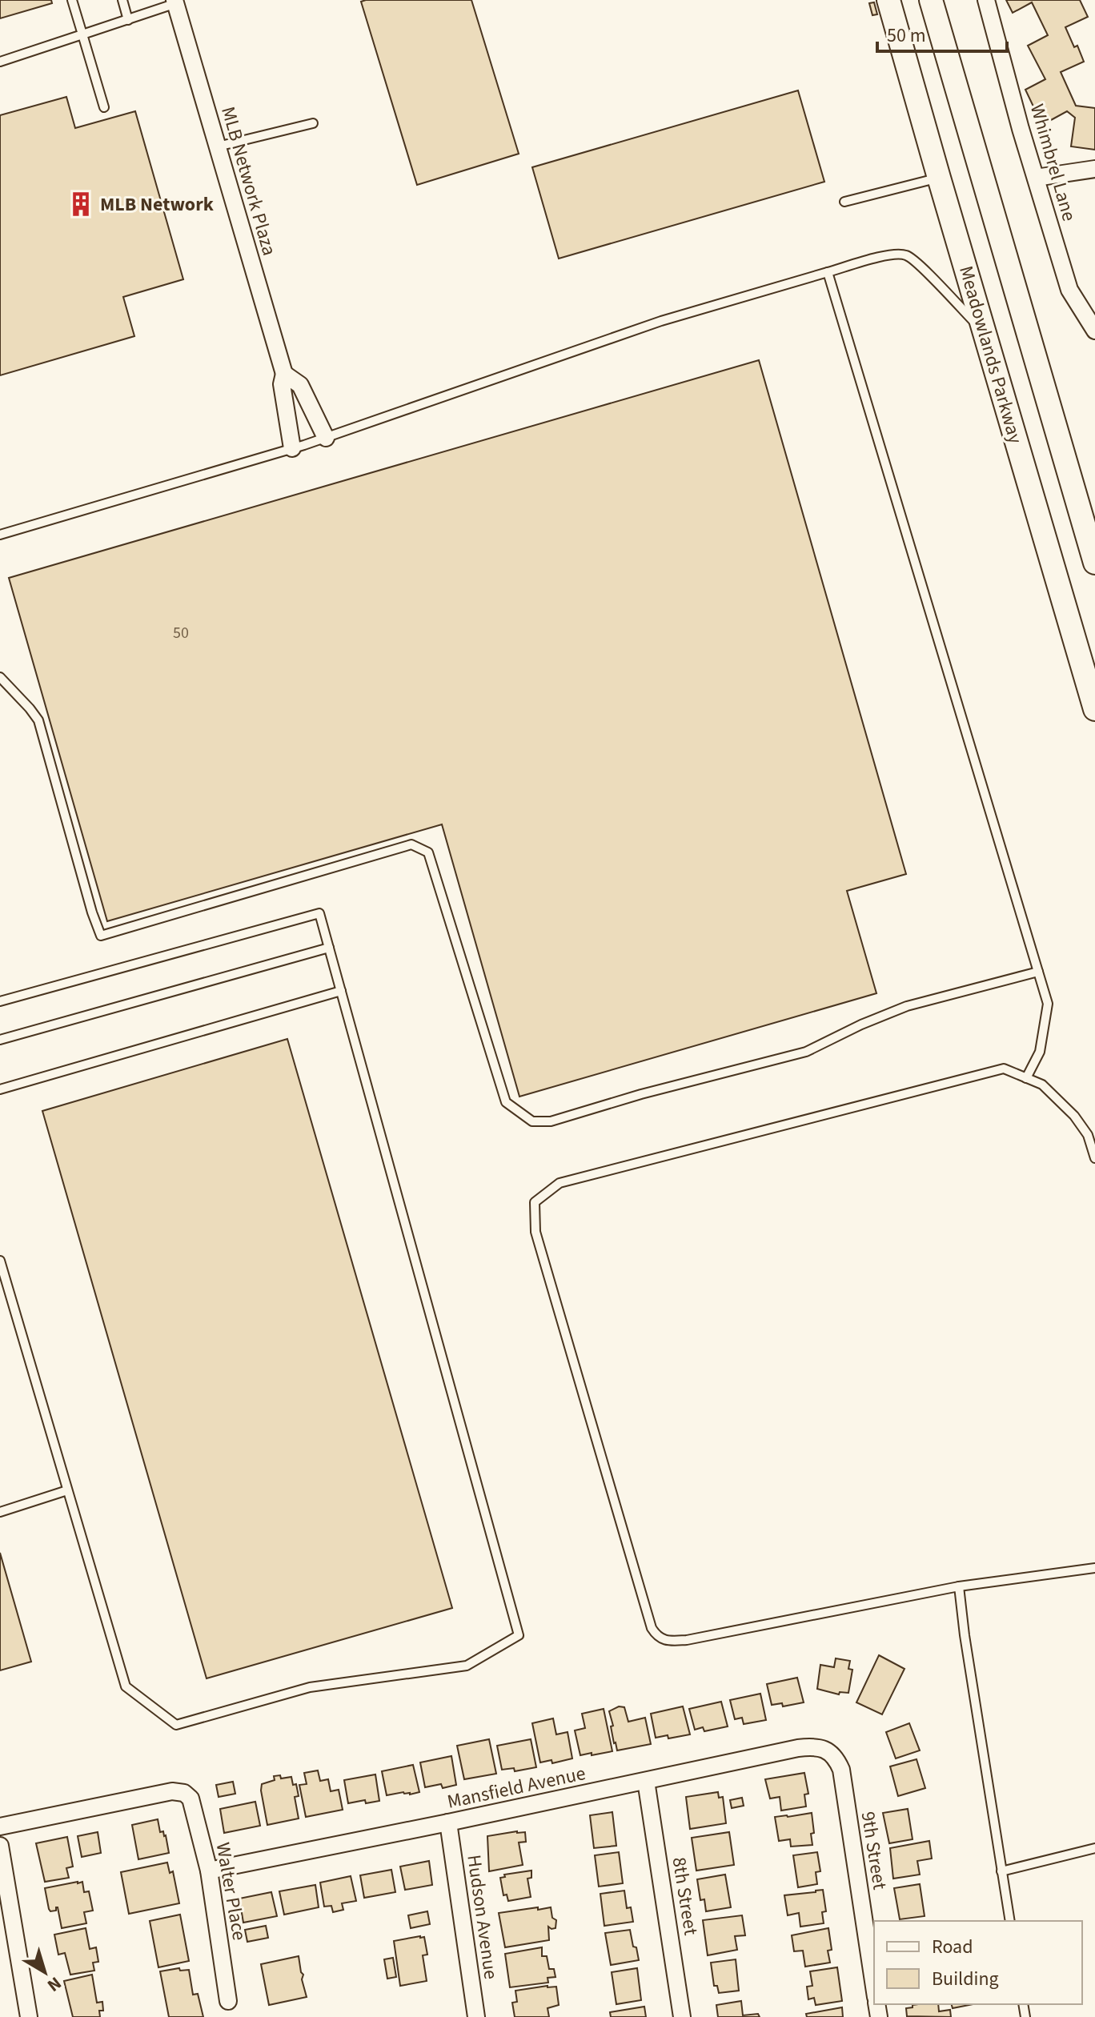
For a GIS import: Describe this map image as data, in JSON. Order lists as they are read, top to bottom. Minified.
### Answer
{"streets":{"main road":["Meadowlands Parkway"],"street":["Whimbrel Lane","MLB Network Plaza","Mansfield Avenue","9th Street","Walter Place","8th Street","Hudson Avenue"]},"crossings":[["Mansfield Avenue","9th Street"],["Mansfield Avenue","Walter Place"],["Mansfield Avenue","8th Street"],["Mansfield Avenue","Hudson Avenue"]],"places":{"building":["MLB Network"]},"house_numbers":["50"],"legend":["Road","Building"],"scale_bar":"50 m","north":"bottom right"}
